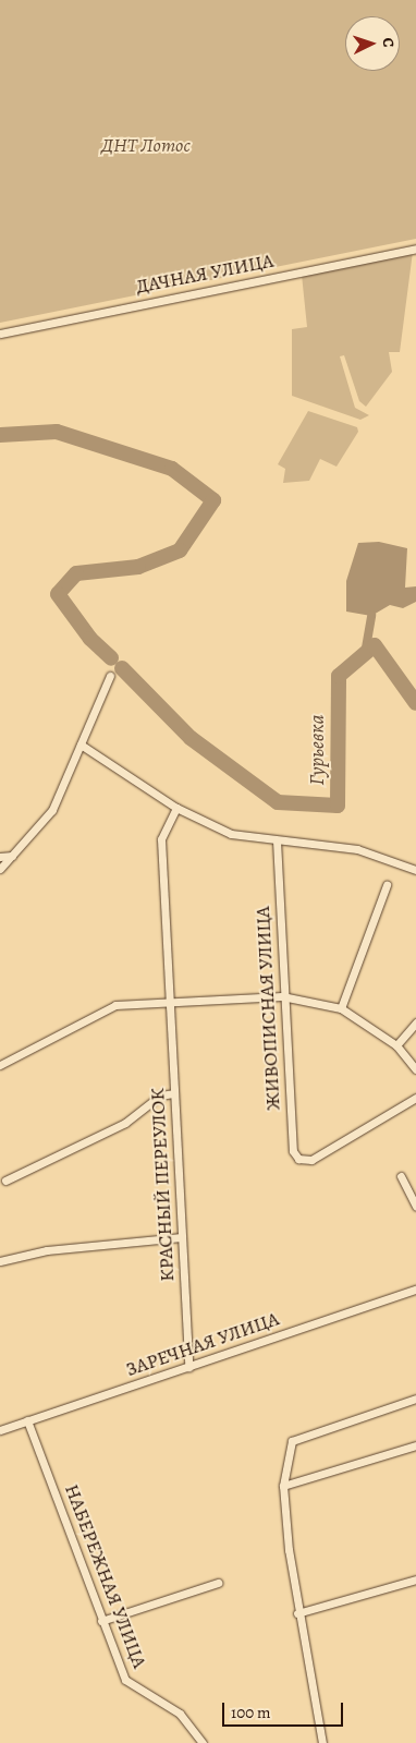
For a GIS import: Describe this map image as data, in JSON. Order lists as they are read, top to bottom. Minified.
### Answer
{"streets":{"street":["ДАЧНАЯ УЛИЦА","ЖИВОПИСНАЯ УЛИЦА","КРАСНЫЙ ПЕРЕУЛОК","ЗАРЕЧНАЯ УЛИЦА","НАБЕРЕЖНАЯ УЛИЦА"]},"crossings":[["КРАСНЫЙ ПЕРЕУЛОК","ЗАРЕЧНАЯ УЛИЦА"],["ЗАРЕЧНАЯ УЛИЦА","НАБЕРЕЖНАЯ УЛИЦА"]],"water":["Гурьевка"],"parks":["ДНТ Лотос"],"scale_bar":"100 m","north":"right"}
